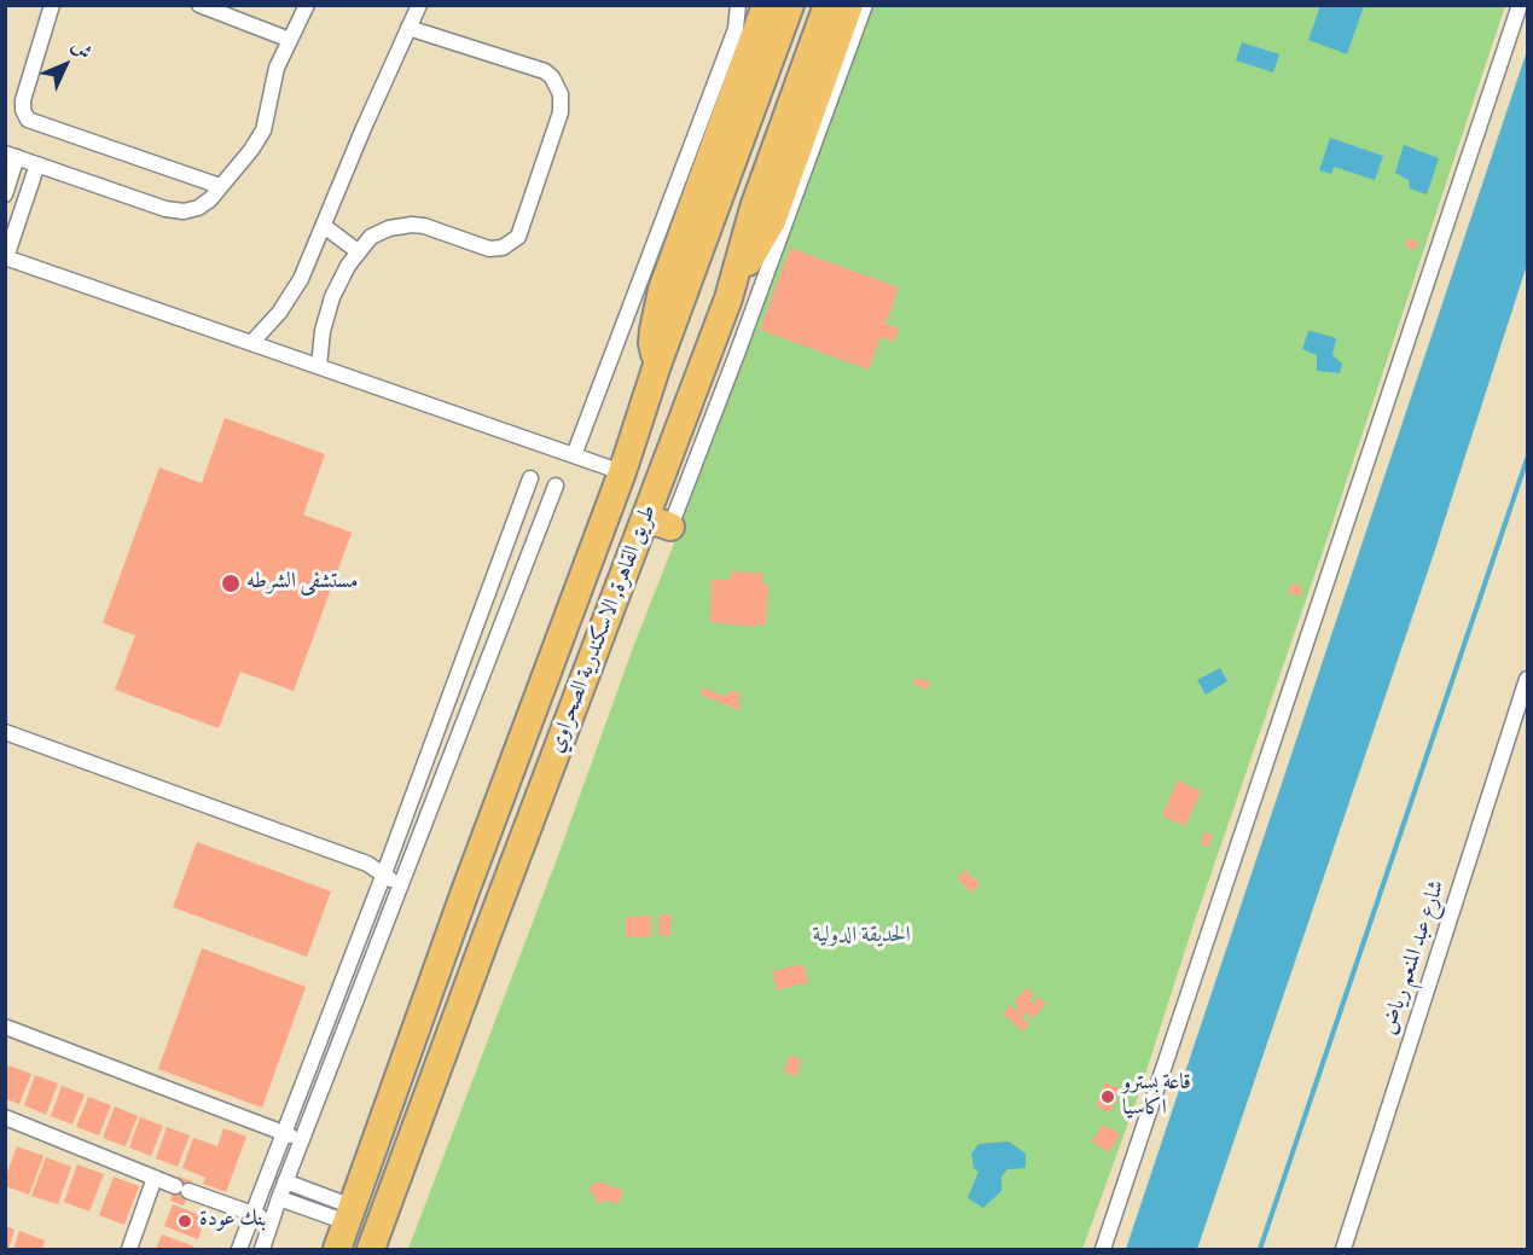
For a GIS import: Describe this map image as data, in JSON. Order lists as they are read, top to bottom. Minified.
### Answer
{"streets":{"highway":["طريق القاهرة, الاسكندرية الصحراوي"],"street":["شارع عبد المنعم رياض"]},"parks":["الحديقة الدولية"],"places":["مستشفى الشرطه","قاعة بسترو اكاسيا","بنك عودة"],"north":"top right"}
